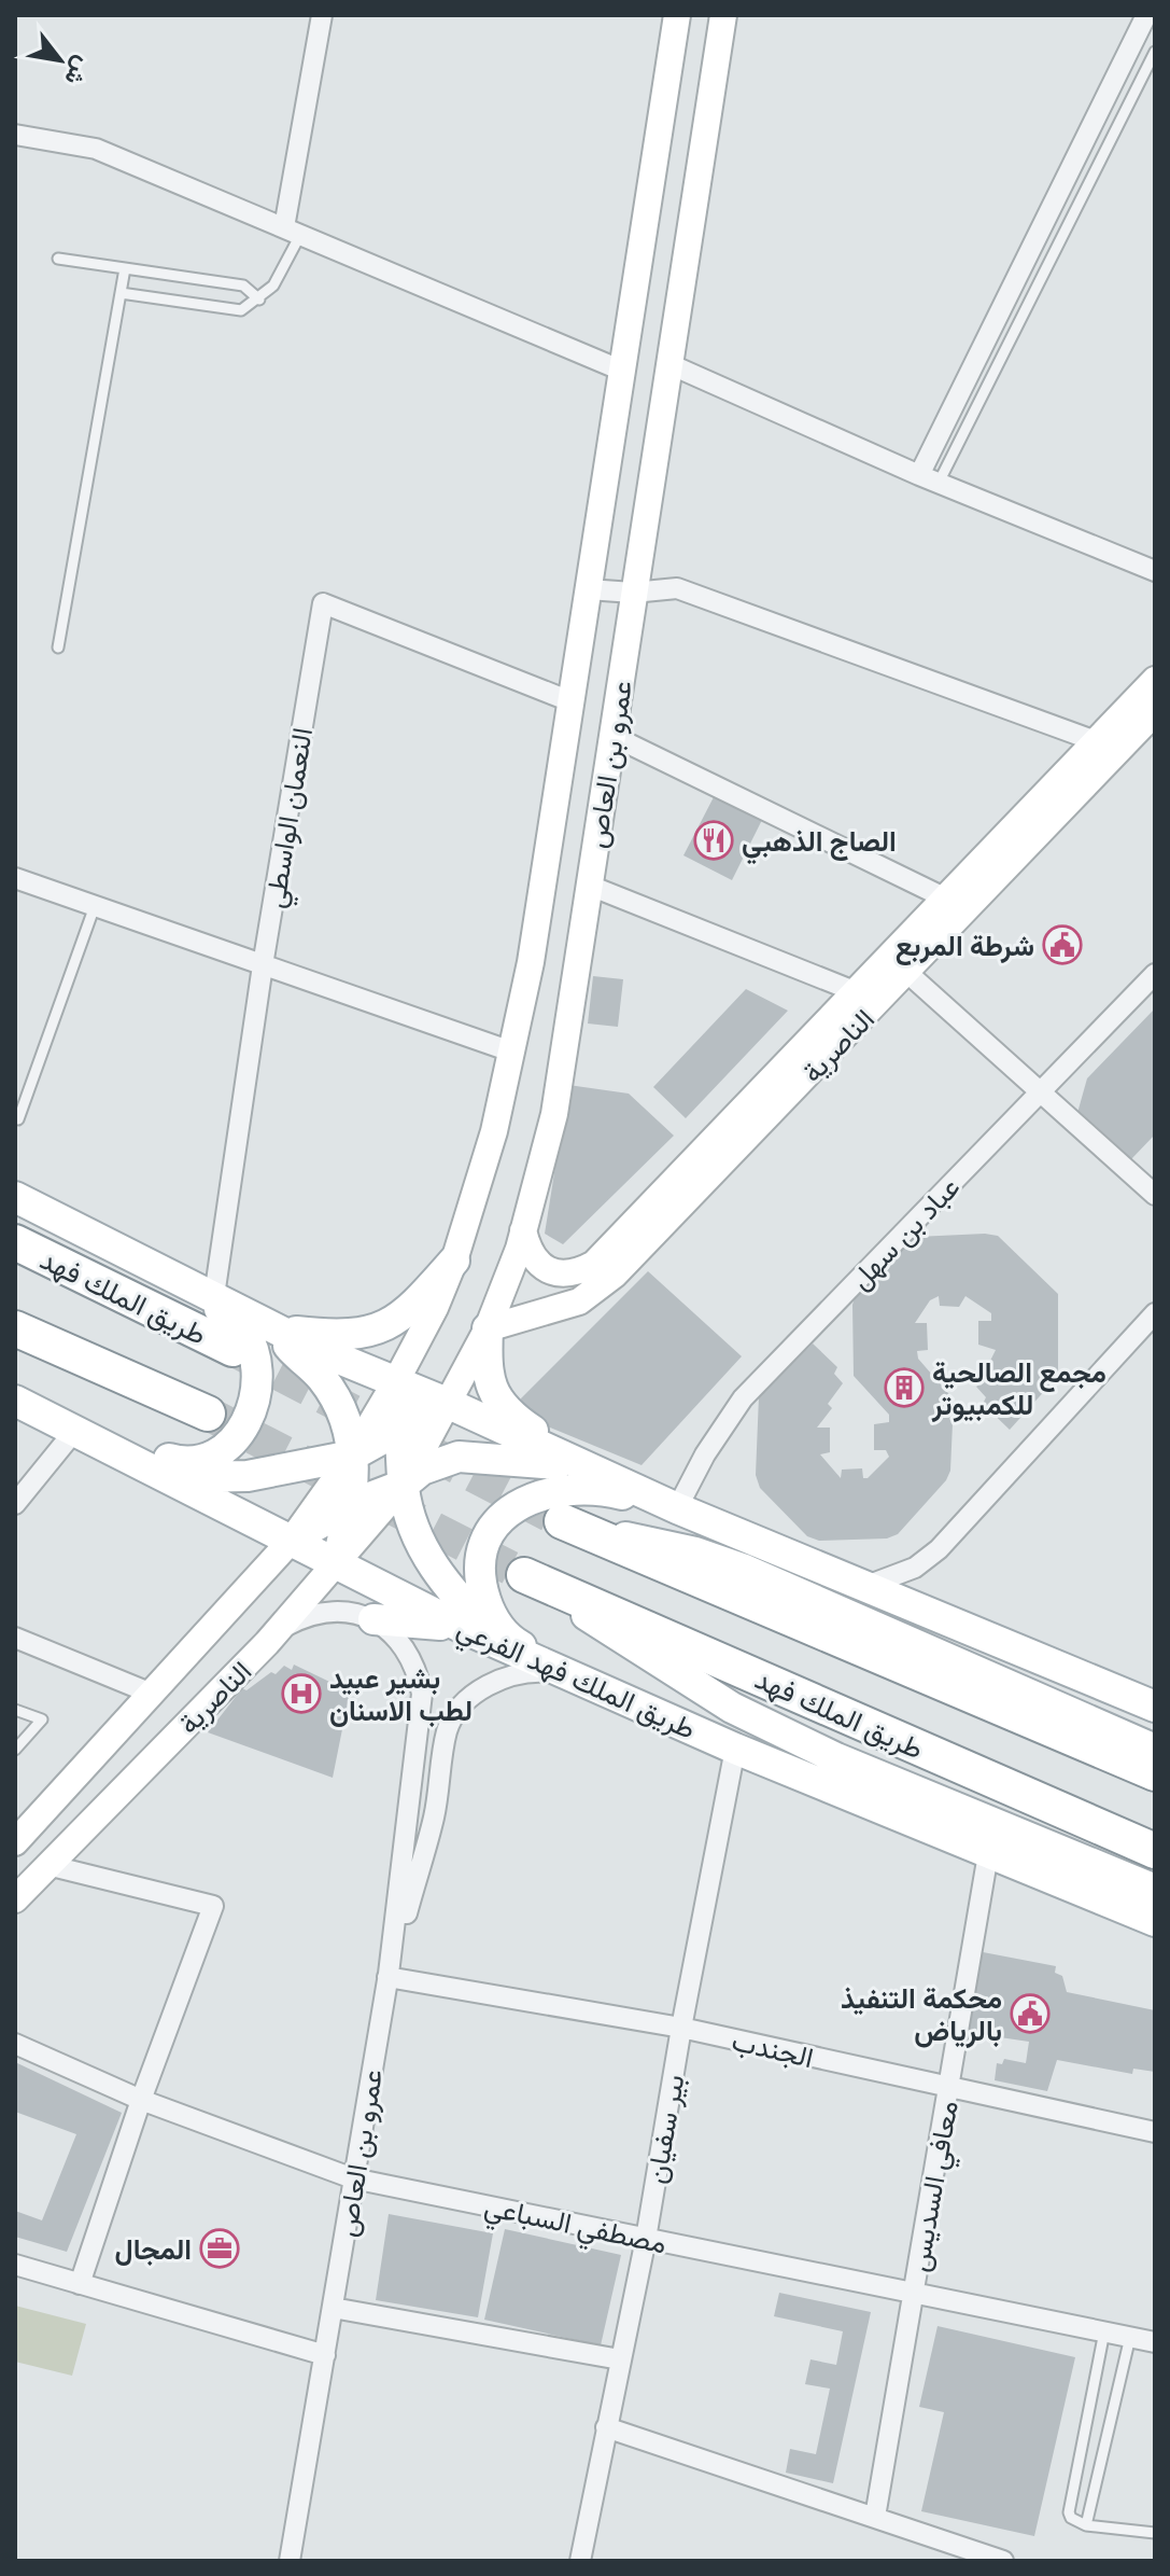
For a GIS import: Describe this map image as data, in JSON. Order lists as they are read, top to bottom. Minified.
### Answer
{"streets":{"highway":["طريق الملك فهد"],"main road":["عمرو بن العاص","الناصرية","طريق الملك فهد الفرعي"],"street":["النعمان الواسطي","عباد بن سهل","الجندب","بير سفيان","معافي السديس","مصطفي السباعي"]},"crossings":[["عمرو بن العاص","النعمان الواسطي"],["عمرو بن العاص","الناصرية"],["عمرو بن العاص","الجندب"],["عمرو بن العاص","مصطفي السباعي"],["الناصرية","طريق الملك فهد الفرعي"],["طريق الملك فهد الفرعي","بير سفيان"],["طريق الملك فهد الفرعي","معافي السديس"],["الجندب","بير سفيان"],["الجندب","معافي السديس"],["بير سفيان","مصطفي السباعي"],["معافي السديس","مصطفي السباعي"]],"places":{"restaurant":["الصاج الذهبي"],"public building":["شرطة المربع","محكمة التنفيذ بالرياض"],"building":["مجمع الصالحية للكمبيوتر"],"hospital":["بشير عبيد لطب الاسنان"],"office":["المجال"]},"north":"bottom right"}
